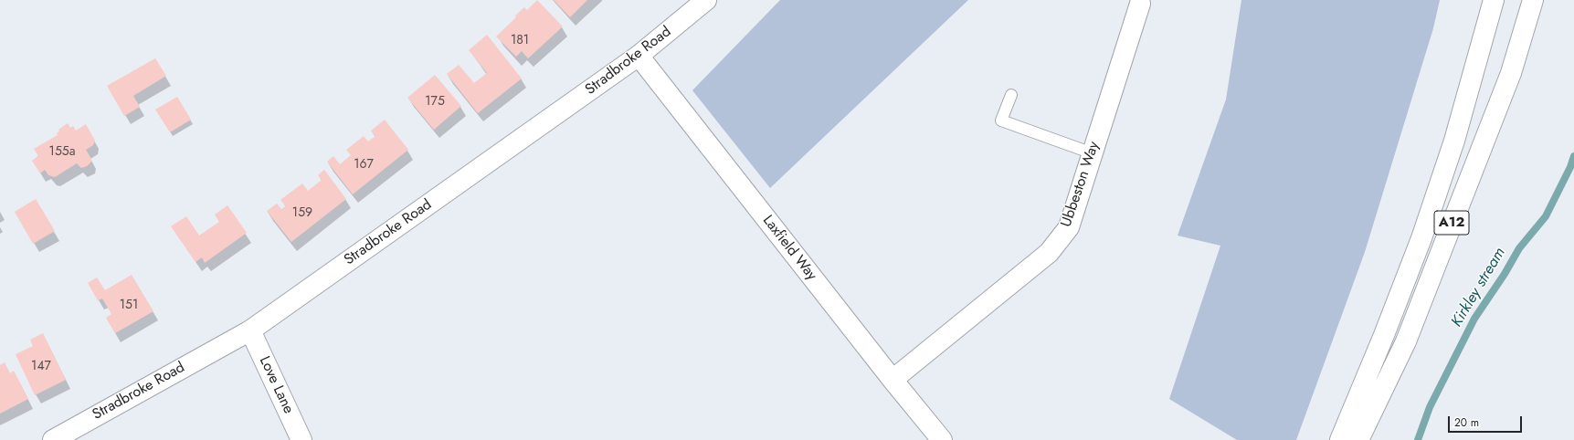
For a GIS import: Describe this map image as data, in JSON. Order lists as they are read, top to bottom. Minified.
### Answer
{"streets":{"main road":["Stradbroke Road","Ubbeston Way","A12","Laxfield Way","Love Lane"]},"crossings":[["Stradbroke Road","Laxfield Way"],["Stradbroke Road","Love Lane"],["Ubbeston Way","Laxfield Way"]],"water":["Kirkley stream"],"house_numbers":["181","175","155a","167","159","151","147"],"scale_bar":"20 m"}
